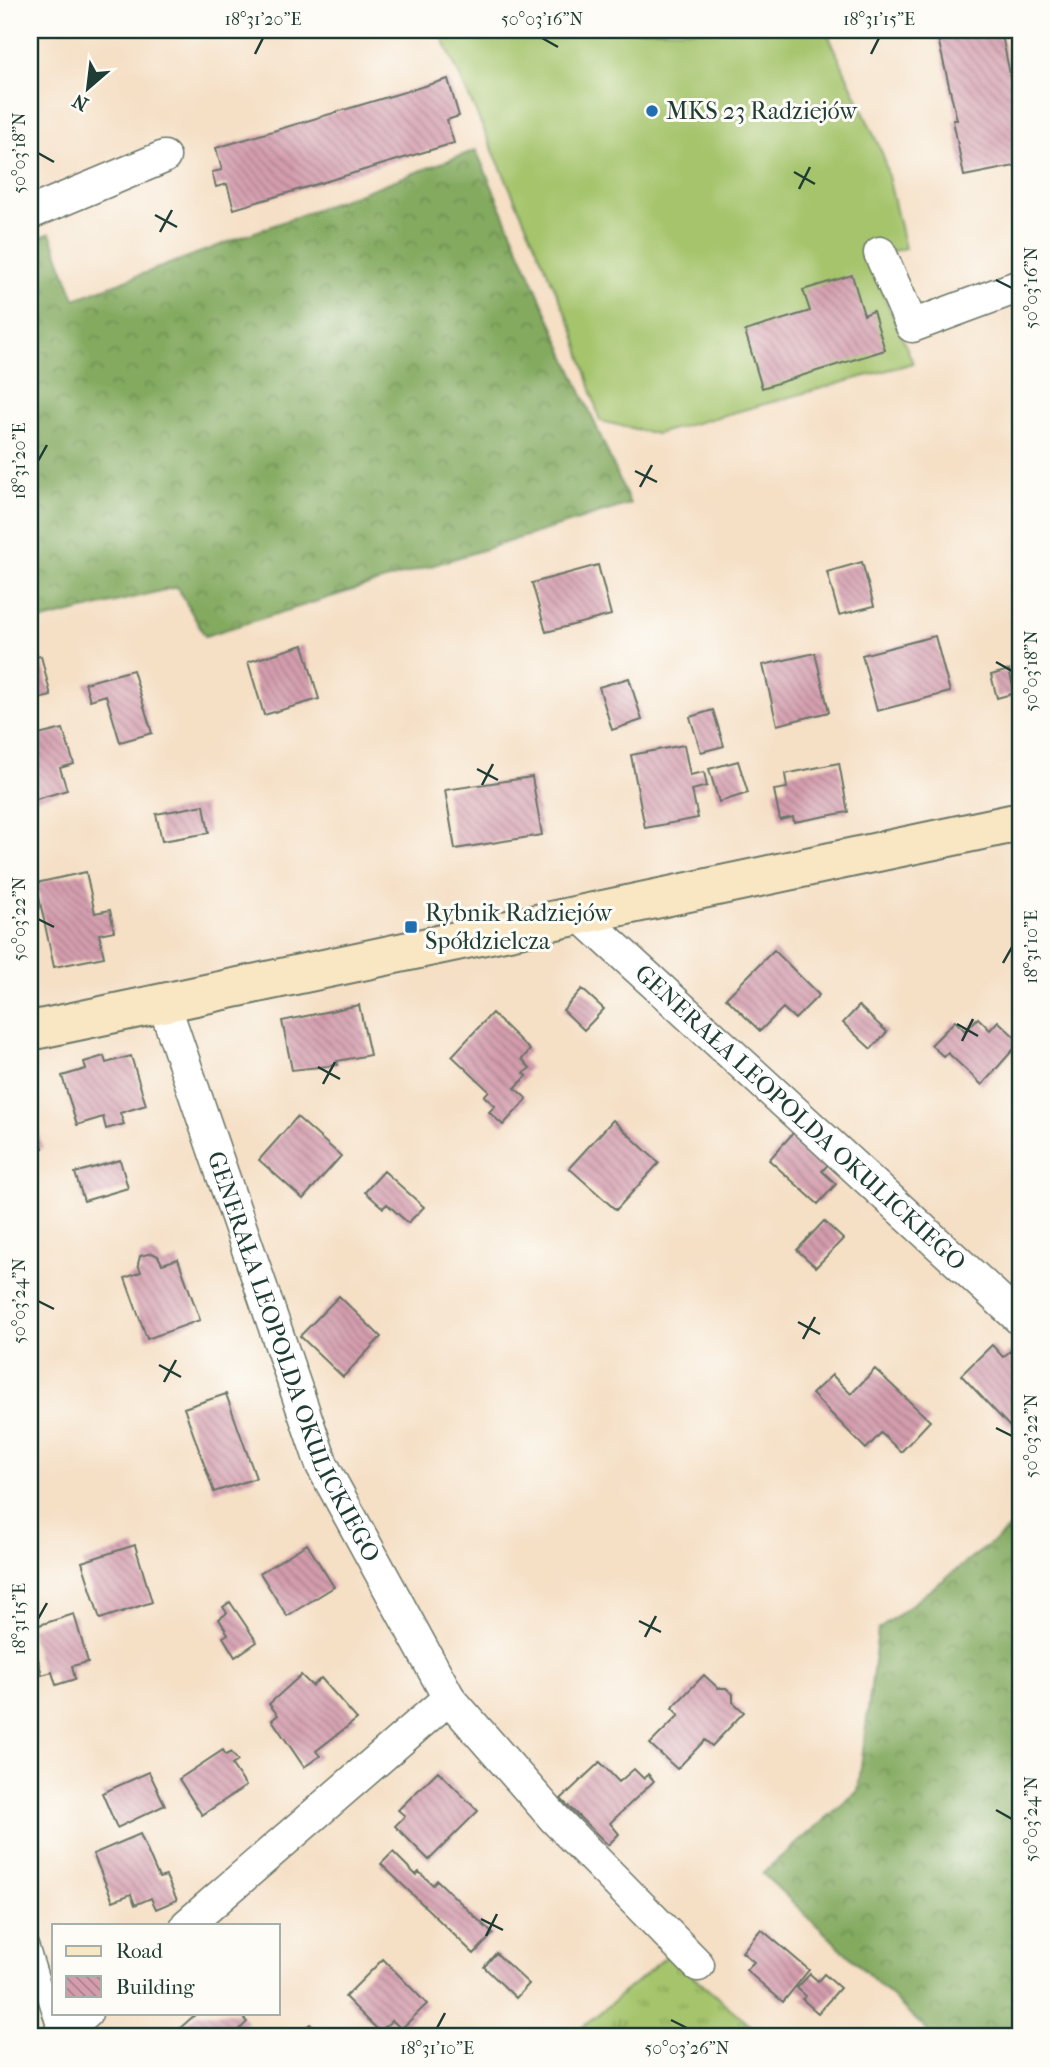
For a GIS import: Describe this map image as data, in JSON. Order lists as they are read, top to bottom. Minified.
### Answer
{"streets":{"street":["GENERAŁA LEOPOLDA OKULICKIEGO"]},"places":{"other":["MKS 23 Radziejów"],"transit":["Rybnik Radziejów Spółdzielcza"]},"legend":["Road","Building"],"north":"bottom left","coordinates":["18°31'20\"E","50°03'16\"N","18°31'15\"E","50°03'18\"N","50°03'22\"N","18°31'10\"E","50°03'24\"N","50°03'26\"N"]}
